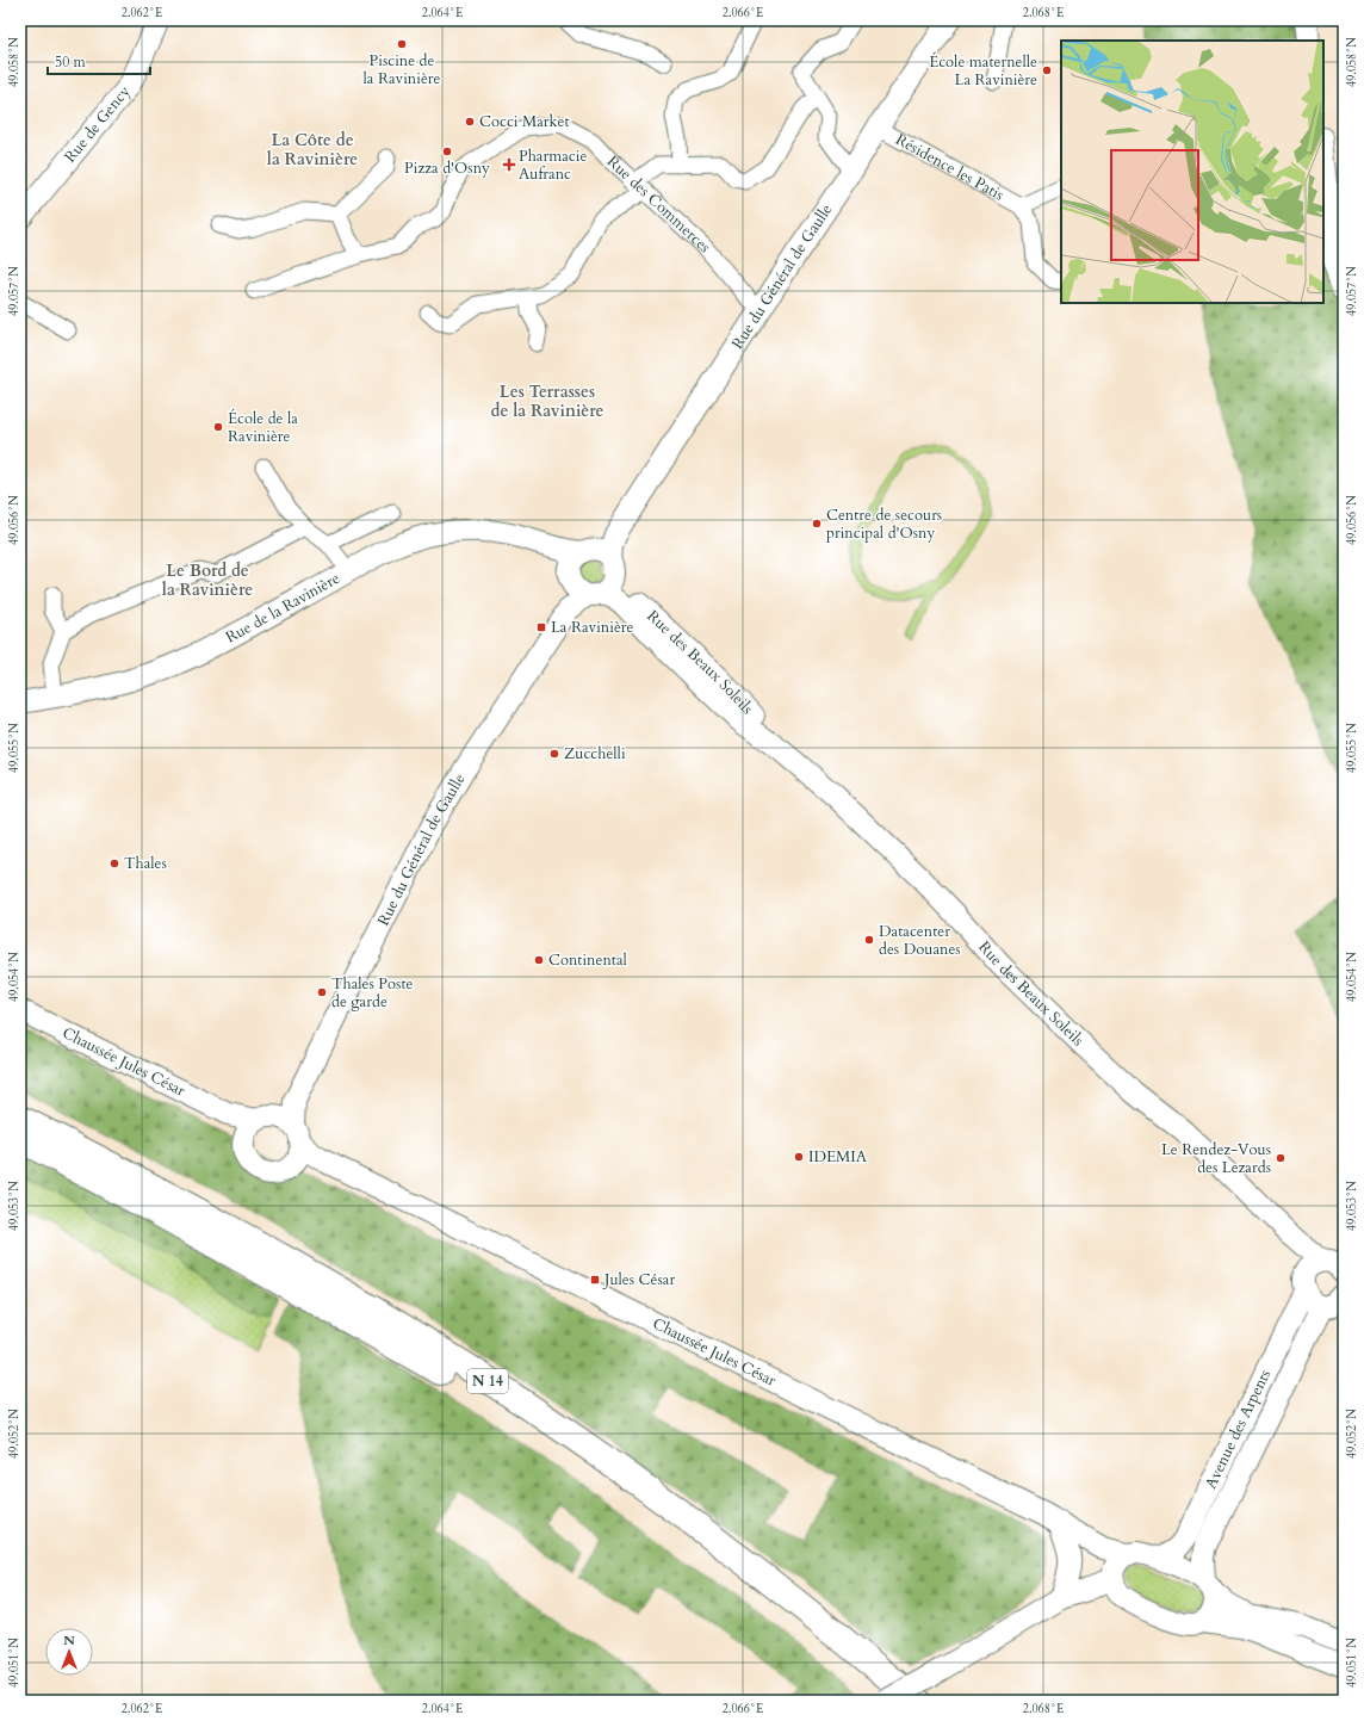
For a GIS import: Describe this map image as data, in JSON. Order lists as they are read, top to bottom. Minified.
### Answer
{"streets":{"highway":["N 14"],"main road":["Rue de Gency","Rue du Général de Gaulle","Rue de la Ravinière","Rue des Beaux Soleils","Chaussée Jules César","Avenue des Arpents"],"street":["Résidence les Patis","Rue des Commerces"]},"crossings":[["Résidence les Patis","Rue du Général de Gaulle"],["Rue des Commerces","Rue du Général de Gaulle"],["Rue du Général de Gaulle","Rue de la Ravinière"],["Rue du Général de Gaulle","Rue des Beaux Soleils"],["Rue du Général de Gaulle","Chaussée Jules César"],["Rue de la Ravinière","Rue des Beaux Soleils"],["Rue des Beaux Soleils","Avenue des Arpents"]],"districts":["La Côte de la Ravinière","Les Terrasses de la Ravinière","Le Bord de la Ravinière"],"places":{"other":["Piscine de la Ravinière","École maternelle La Ravinière","Cocci Market","Pizza d'Osny","École de la Ravinière","Centre de secours principal d'Osny","Zucchelli","Thales","Datacenter des Douanes","Continental","Thales Poste de garde","IDEMIA","Le Rendez-Vous des Lezards"],"health":["Pharmacie Aufranc"],"transit":["La Ravinière","Jules César"]},"scale_bar":"50 m","north":"top","coordinates":["2.062°E","2.064°E","2.066°E","2.068°E","49.058°N","49.057°N","49.056°N","49.055°N","49.054°N","49.053°N","49.052°N","49.051°N"]}
